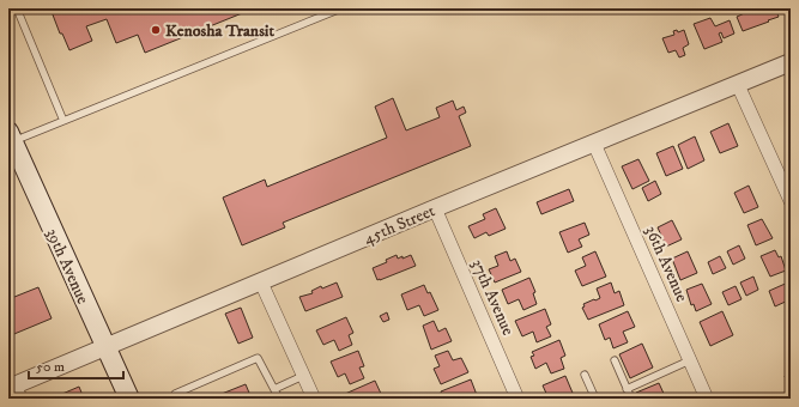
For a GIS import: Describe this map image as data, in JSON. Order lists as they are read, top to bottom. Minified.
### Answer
{"streets":{"main road":["39th Avenue"],"street":["45th Street","36th Avenue","37th Avenue"]},"crossings":[["45th Street","36th Avenue"],["45th Street","39th Avenue"],["45th Street","37th Avenue"]],"places":["Kenosha Transit"],"scale_bar":"50 m"}
